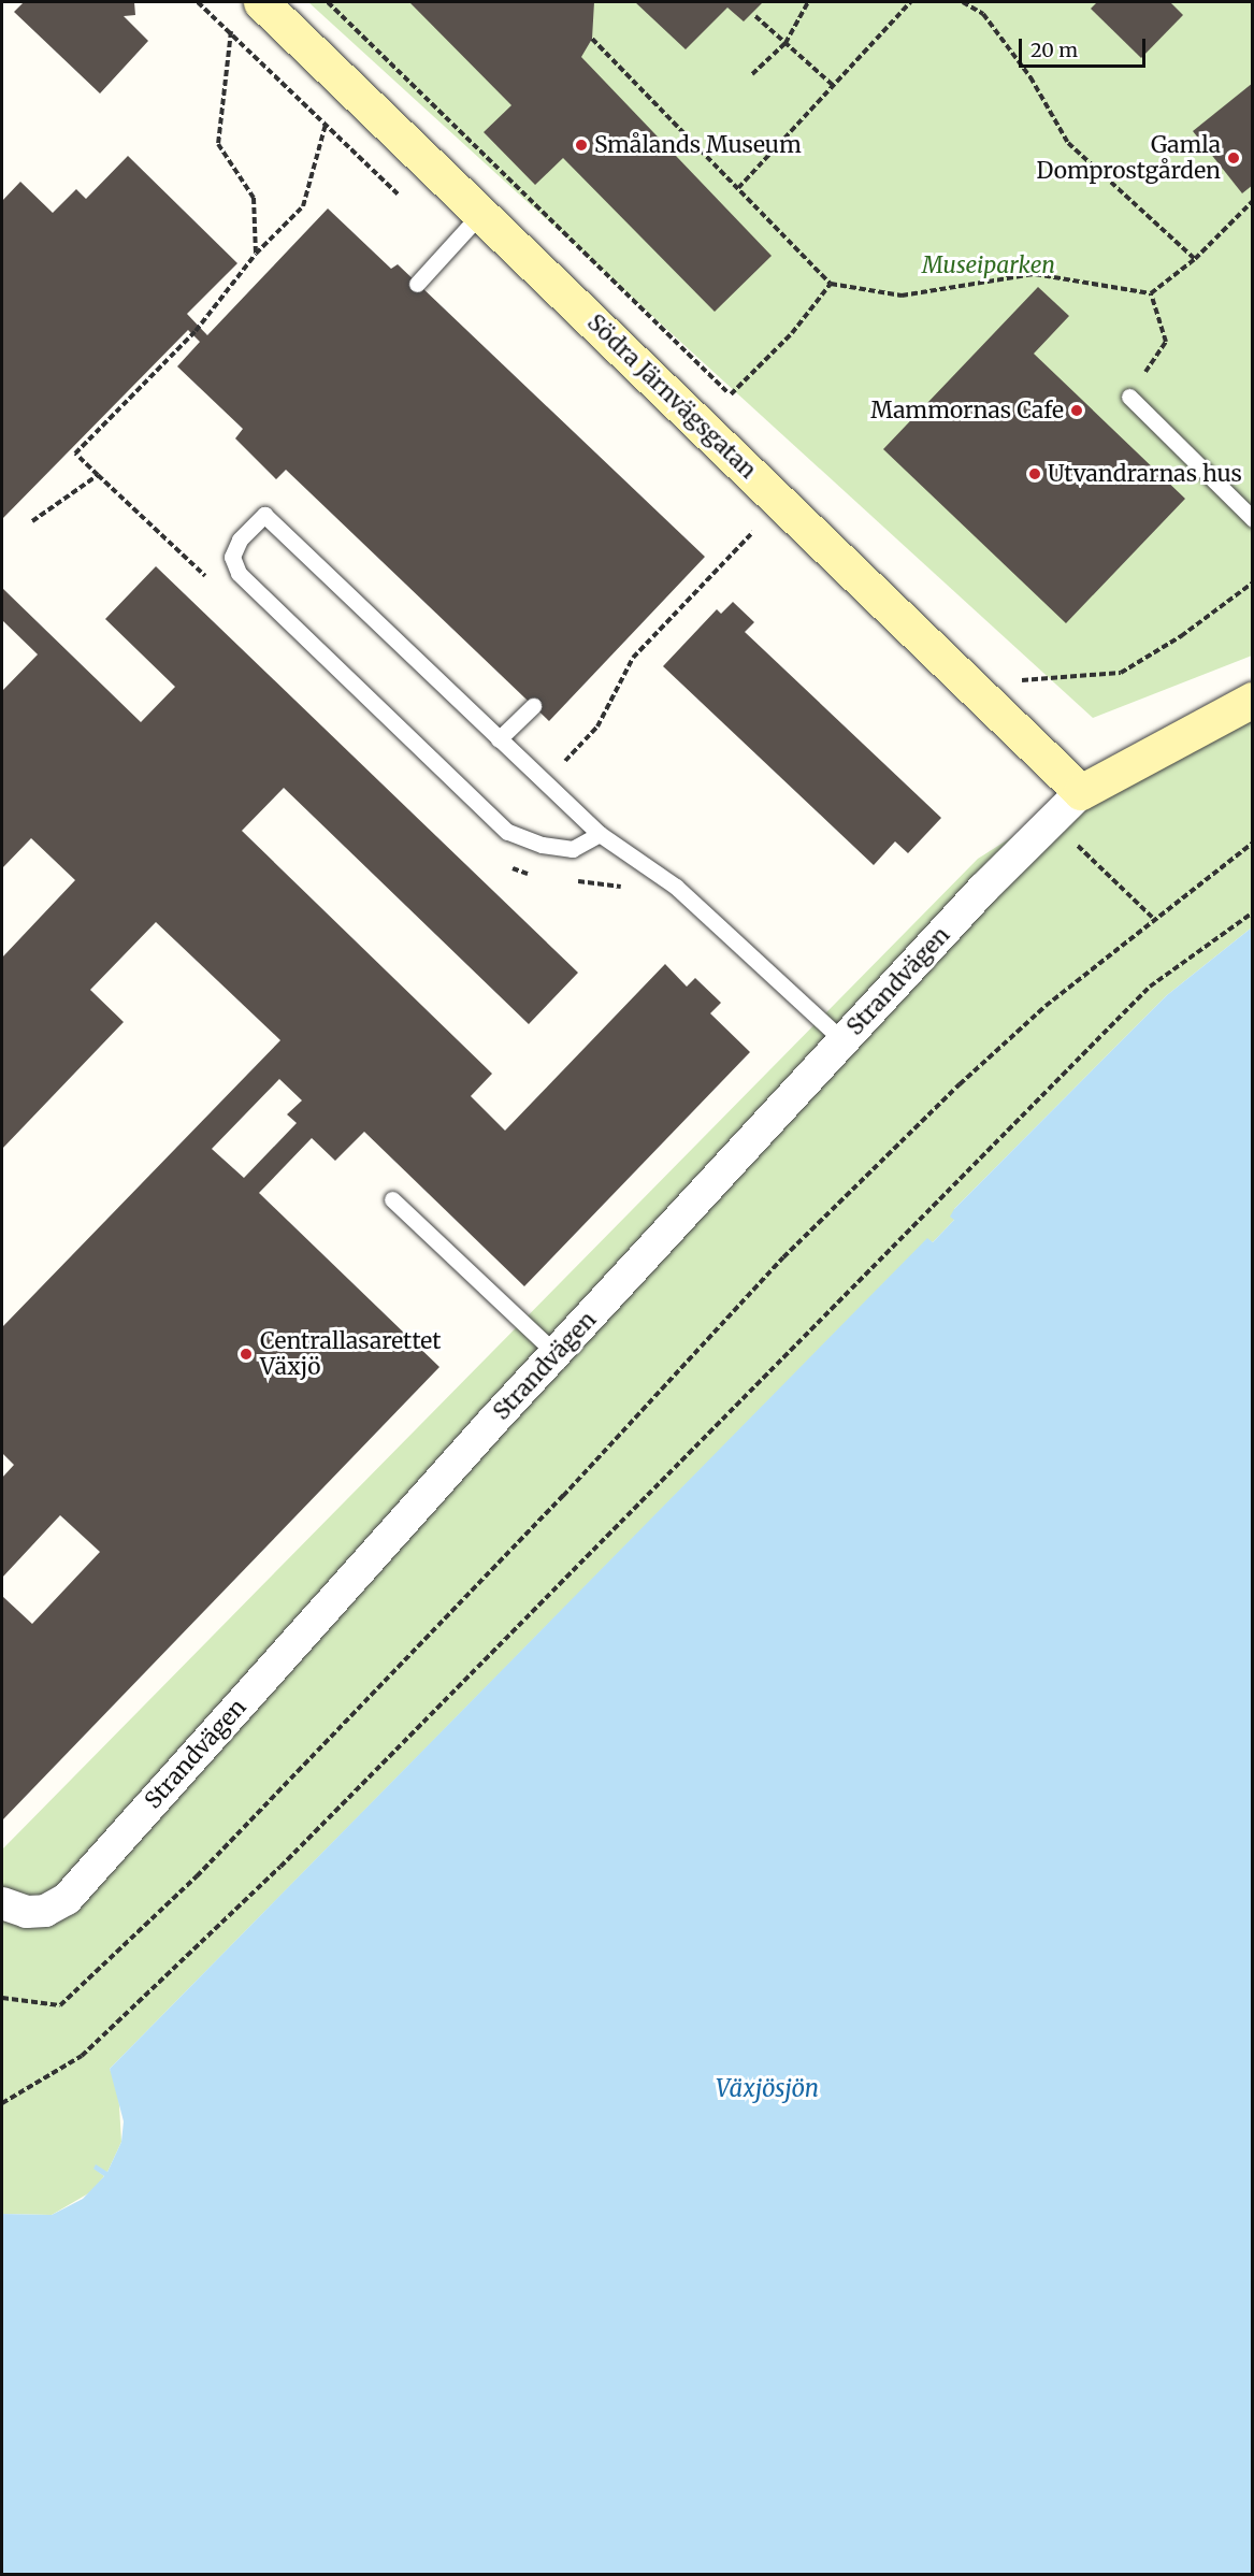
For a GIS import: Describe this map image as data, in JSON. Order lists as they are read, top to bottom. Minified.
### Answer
{"streets":{"street":["Södra Järnvägsgatan","Strandvägen"]},"crossings":[["Södra Järnvägsgatan","Strandvägen"]],"water":["Växjösjön"],"parks":["Museiparken"],"places":["Smålands Museum","Gamla Domprostgården","Mammornas Cafe","Utvandrarnas hus","Centrallasarettet Växjö"],"scale_bar":"20 m"}
